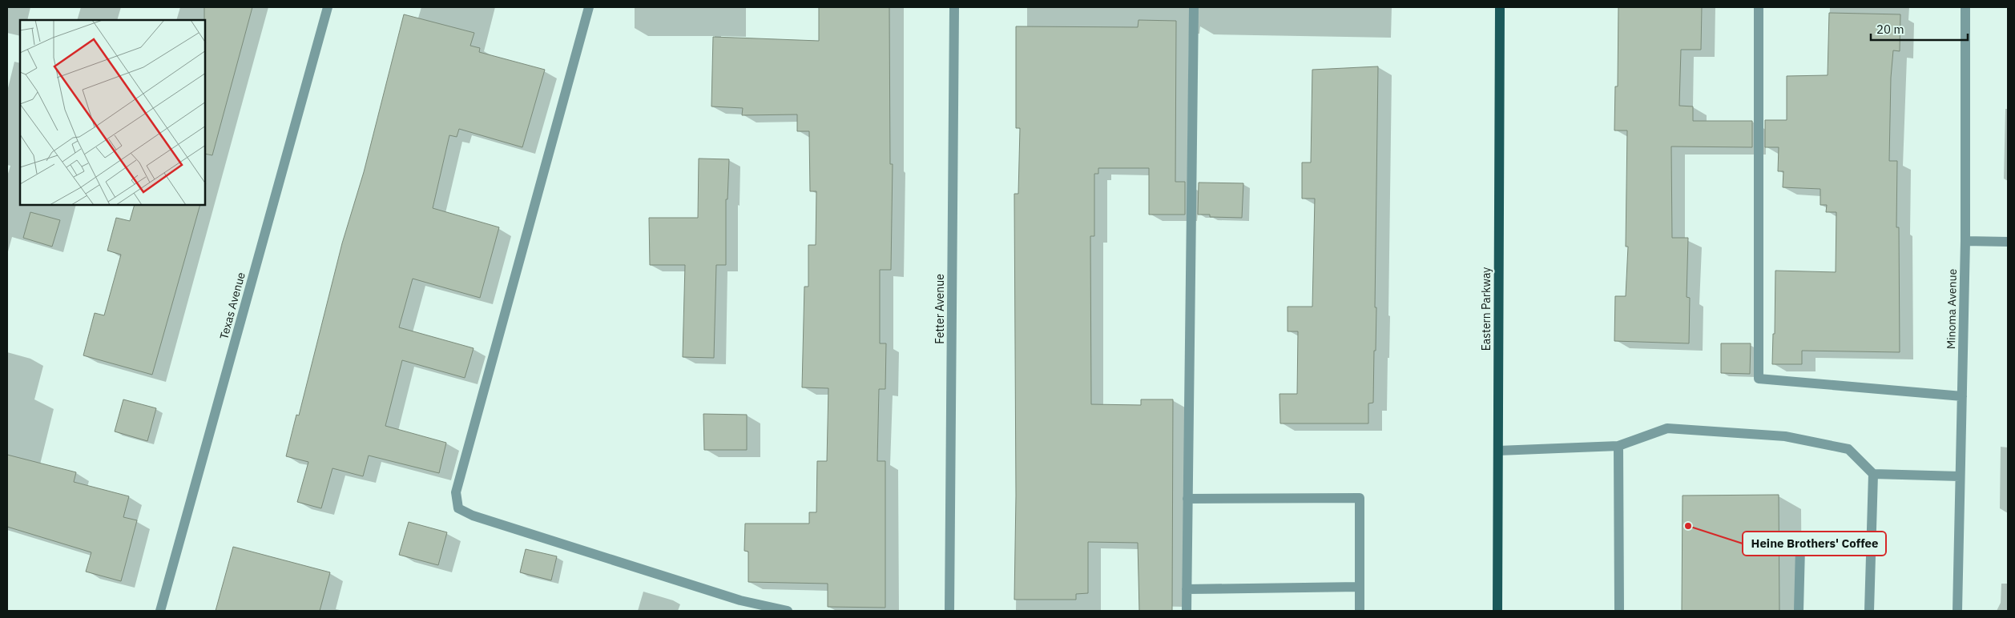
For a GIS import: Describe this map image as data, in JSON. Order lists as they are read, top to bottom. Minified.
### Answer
{"streets":{"main road":["Eastern Parkway"],"street":["Texas Avenue","Fetter Avenue","Minoma Avenue"]},"places":["Heine Brothers' Coffee"],"scale_bar":"20 m"}
